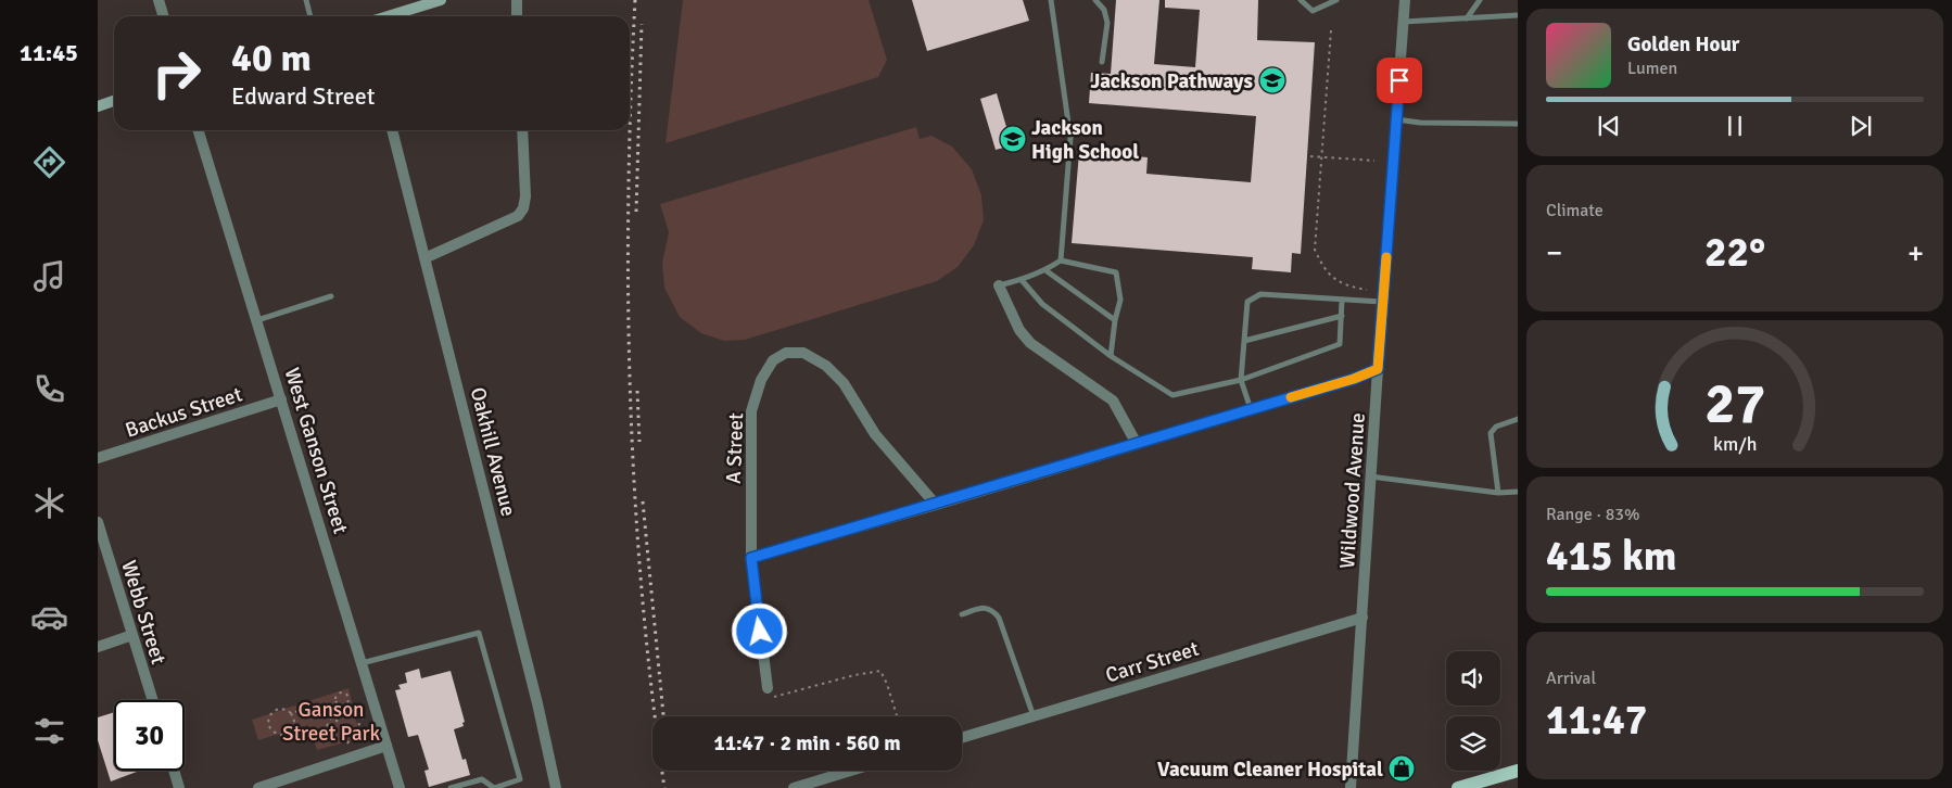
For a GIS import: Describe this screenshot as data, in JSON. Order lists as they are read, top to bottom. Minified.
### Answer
{"streets":{"street":["Backus Street","A Street","West Ganson Street","Oakhill Avenue","Wildwood Avenue","Webb Street","Carr Street"]},"crossings":[["Backus Street","West Ganson Street"],["Wildwood Avenue","Carr Street"]],"parks":["Ganson Street Park"],"places":{"school or university":["Jackson Pathways","Jackson High School"],"shop":["Vacuum Cleaner Hospital"]},"page":{"tabs":"11:45","turn":["40 m","Edward Street"],"song":["Golden Hour","Lumen"],"tile":["Climate",["Range · 83%","415 km"],["Arrival","11:47"]],"heat":["−","22°","+"],"limit":"30","trip":"11:47 · 2 min · 560 m","gauge":["27","km/h"]}}
